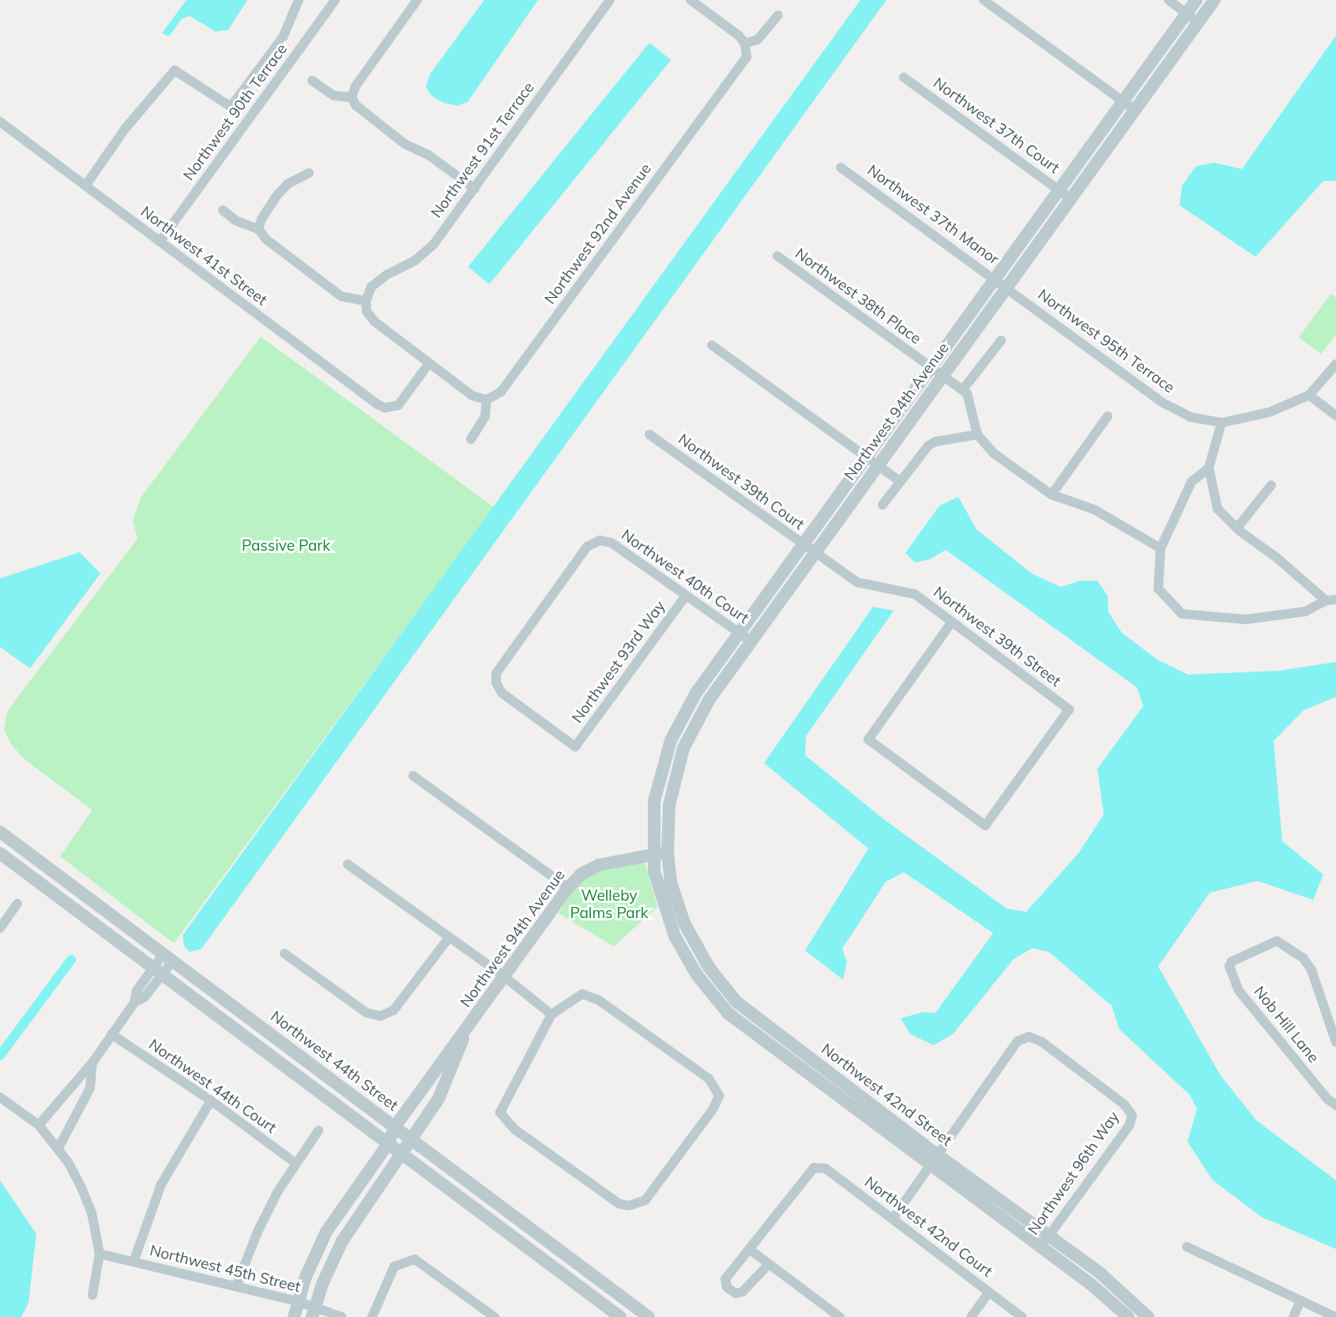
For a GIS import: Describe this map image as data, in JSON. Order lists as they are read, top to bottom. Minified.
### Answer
{"streets":{"street":["Northwest 90th Terrace","Northwest 37th Court","Northwest 91st Terrace","Northwest 37th Manor","Northwest 92nd Avenue","Northwest 41st Street","Northwest 38th Place","Northwest 95th Terrace","Northwest 94th Avenue","Northwest 39th Court","Northwest 40th Court","Northwest 39th Street","Northwest 93rd Way","Nob Hill Lane","Northwest 44th Street","Northwest 44th Court","Northwest 42nd Street","Northwest 96th Way","Northwest 42nd Court","Northwest 45th Street"]},"crossings":[["Northwest 90th Terrace","Northwest 41st Street"],["Northwest 37th Court","Northwest 94th Avenue"],["Northwest 37th Manor","Northwest 95th Terrace"],["Northwest 37th Manor","Northwest 94th Avenue"],["Northwest 38th Place","Northwest 94th Avenue"],["Northwest 95th Terrace","Northwest 94th Avenue"],["Northwest 94th Avenue","Northwest 39th Court"],["Northwest 94th Avenue","Northwest 40th Court"],["Northwest 94th Avenue","Northwest 39th Street"],["Northwest 94th Avenue","Northwest 44th Street"],["Northwest 94th Avenue","Northwest 42nd Street"],["Northwest 94th Avenue","Northwest 45th Street"],["Northwest 39th Court","Northwest 39th Street"],["Northwest 40th Court","Northwest 93rd Way"],["Northwest 42nd Street","Northwest 96th Way"]],"parks":["Passive Park","Welleby Palms Park"]}
